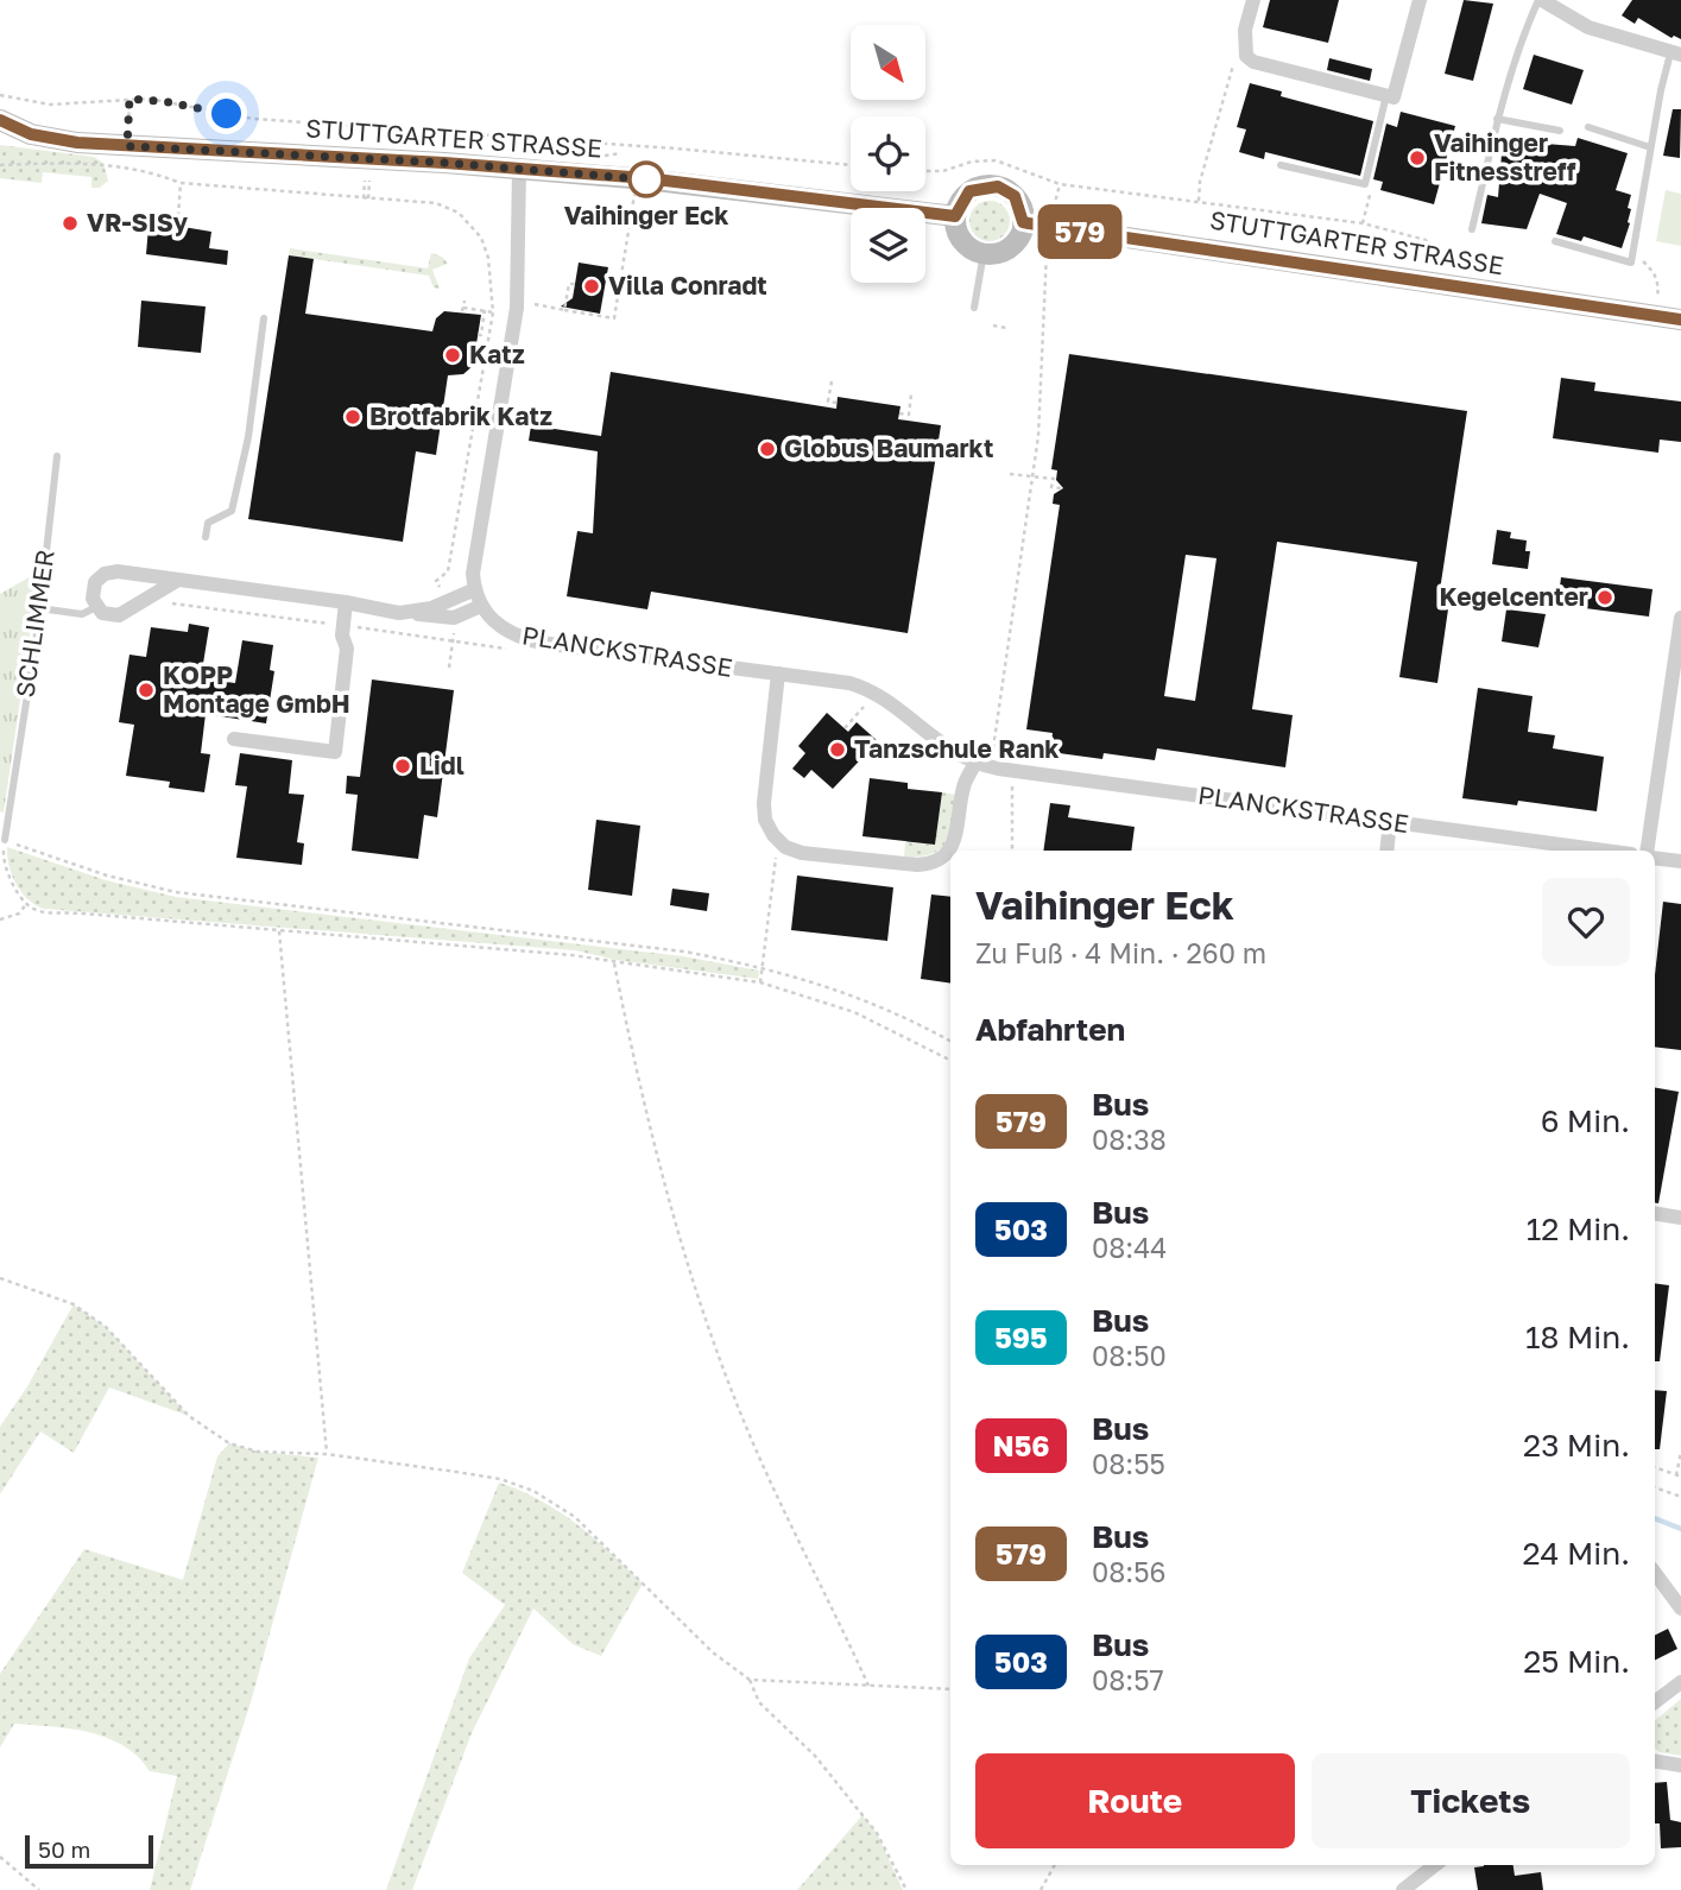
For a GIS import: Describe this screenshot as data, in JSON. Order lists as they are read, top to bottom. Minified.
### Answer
{"streets":{"street":["STUTTGARTER STRASSE","PLANCKSTRASSE"],"lane":["SCHLIMMER"]},"crossings":[["STUTTGARTER STRASSE","PLANCKSTRASSE"]],"places":["Vaihinger Fitnesstreff","Vaihinger Eck","VR-SISy","Villa Conradt","Katz","Brotfabrik Katz","Globus Baumarkt","Kegelcenter","KOPP Montage GmbH","Tanzschule Rank","Lidl"],"lines":["bus line 579"],"scale_bar":"50 m","north":"bottom right","page":{"on_map":"579","heading":[["Vaihinger Eck","Zu Fuß · 4 Min. · 260 m"],"Abfahrten"],"list":[{"mark":"579","name":"Bus","note":"08:38","value":"6 Min."},{"mark":"503","name":"Bus","note":"08:44","value":"12 Min."},{"mark":"595","name":"Bus","note":"08:50","value":"18 Min."},{"mark":"N56","name":"Bus","note":"08:55","value":"23 Min."},{"mark":"579","name":"Bus","note":"08:56","value":"24 Min."},{"mark":"503","name":"Bus","note":"08:57","value":"25 Min."}],"buttons":["Route","Tickets"],"scale":"50 m"}}
